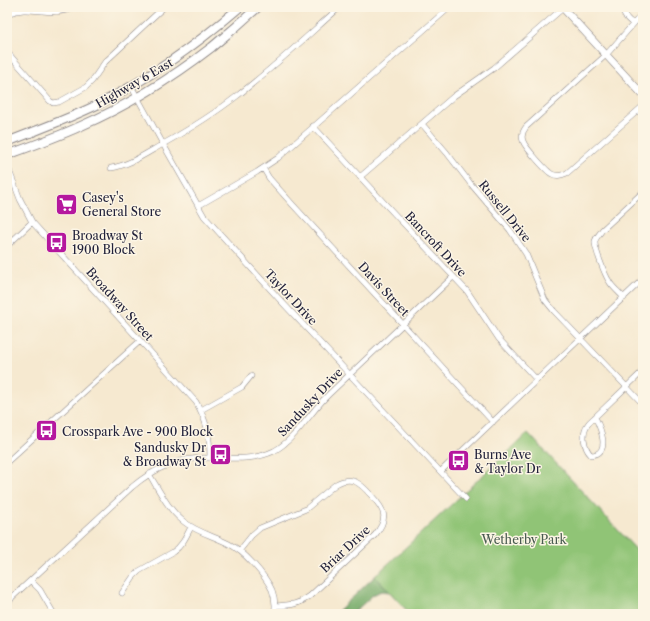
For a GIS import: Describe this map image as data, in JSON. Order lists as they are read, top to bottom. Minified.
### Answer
{"streets":{"main road":["Highway 6 East"],"street":["Russell Drive","Bancroft Drive","Davis Street","Taylor Drive","Broadway Street","Sandusky Drive","Briar Drive"]},"crossings":[["Highway 6 East","Taylor Drive"],["Bancroft Drive","Sandusky Drive"],["Davis Street","Sandusky Drive"],["Taylor Drive","Sandusky Drive"],["Broadway Street","Sandusky Drive"]],"parks":["Wetherby Park"],"places":{"supermarket":["Casey's General Store"],"bus stop":["Broadway St 1900 Block","Crosspark Ave - 900 Block","Sandusky Dr & Broadway St","Burns Ave & Taylor Dr"]}}
